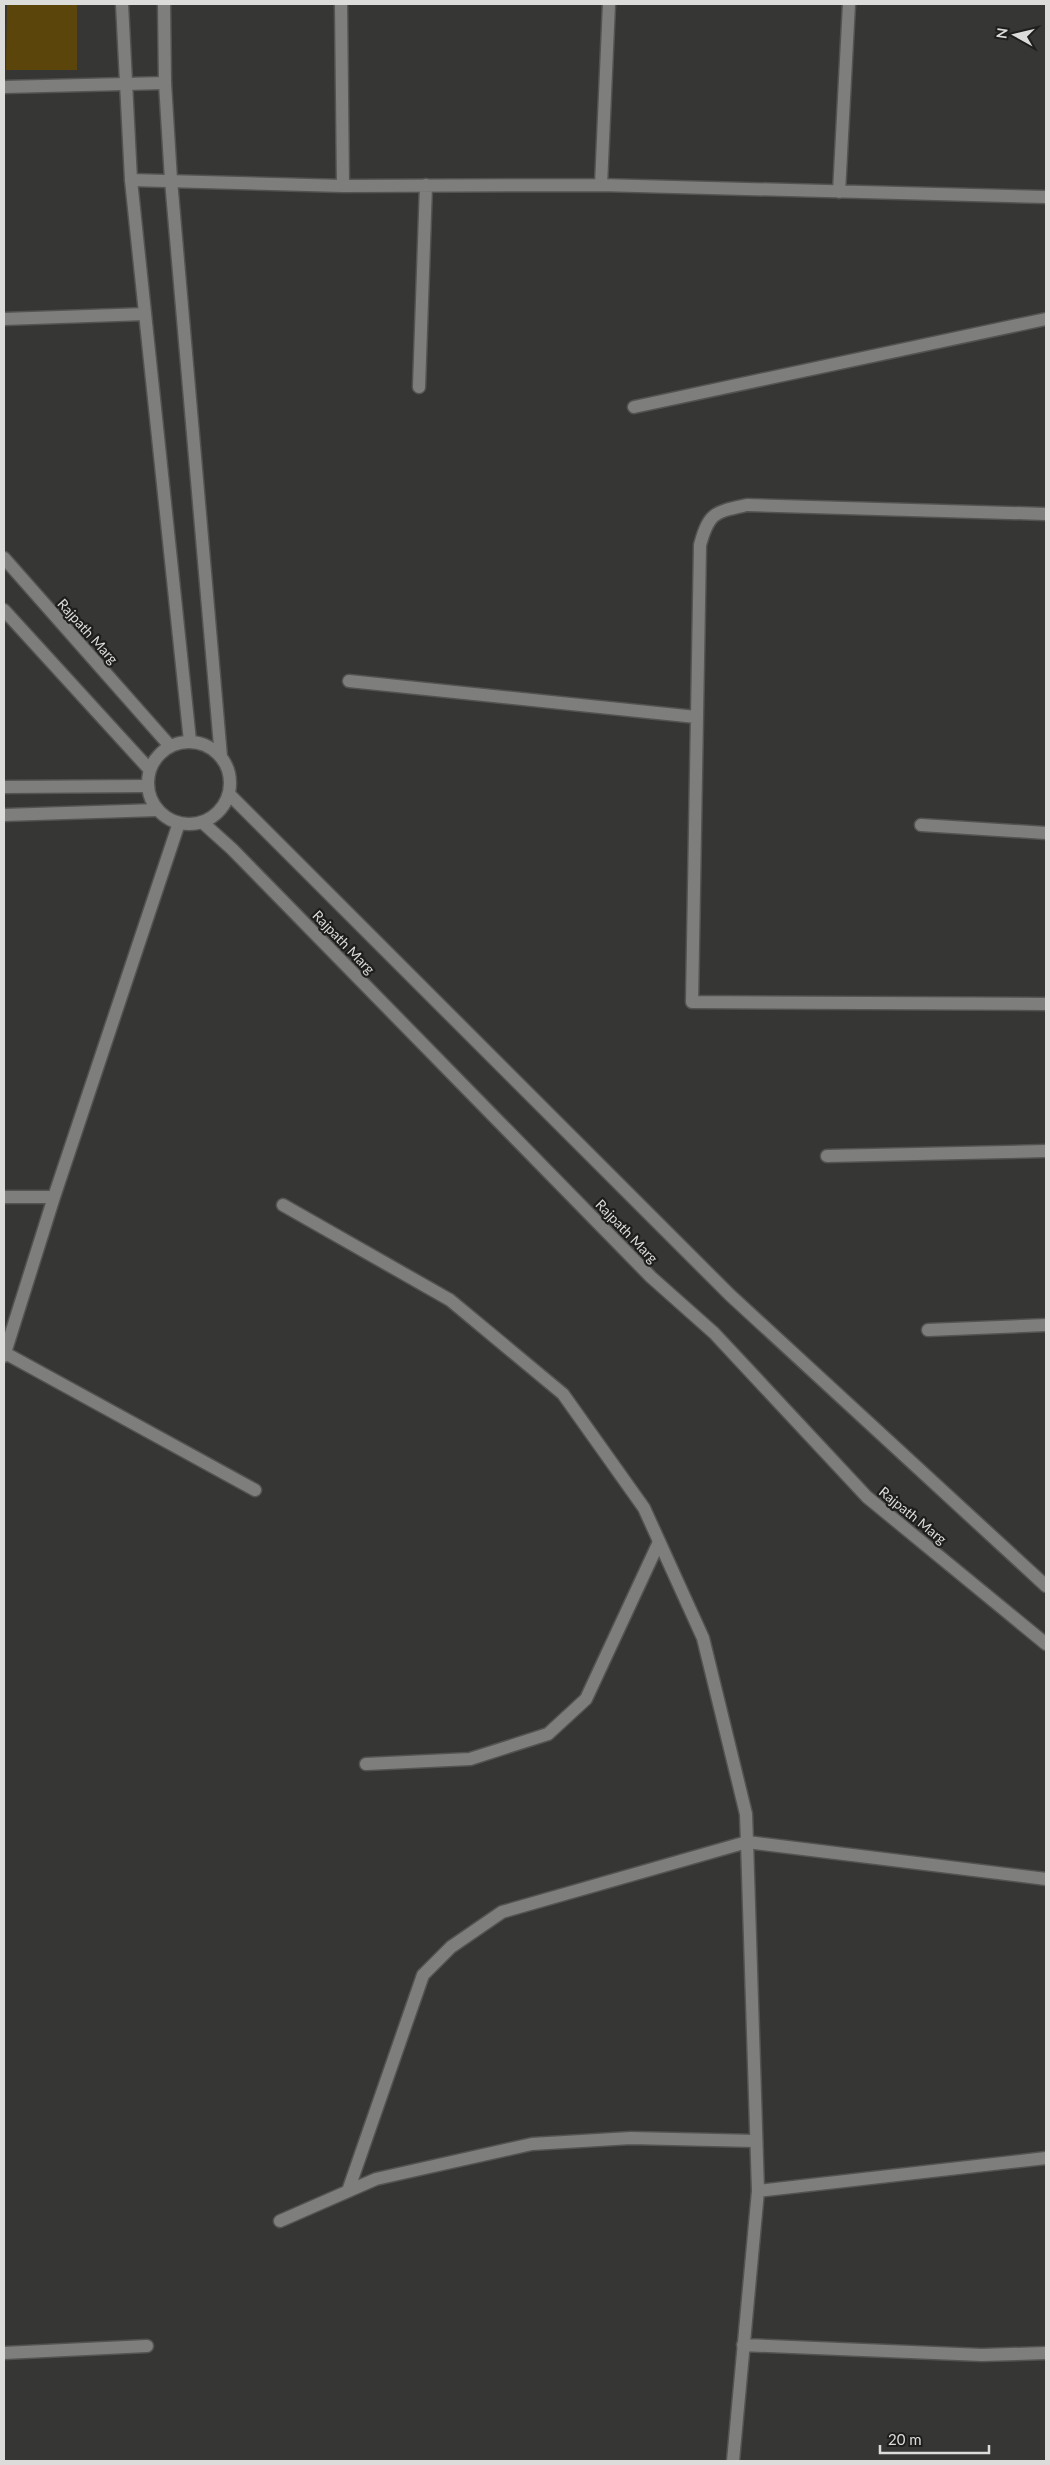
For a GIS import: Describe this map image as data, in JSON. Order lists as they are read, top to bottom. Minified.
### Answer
{"streets":{"street":["Rajpath Marg"]},"scale_bar":"20 m","north":"left"}
